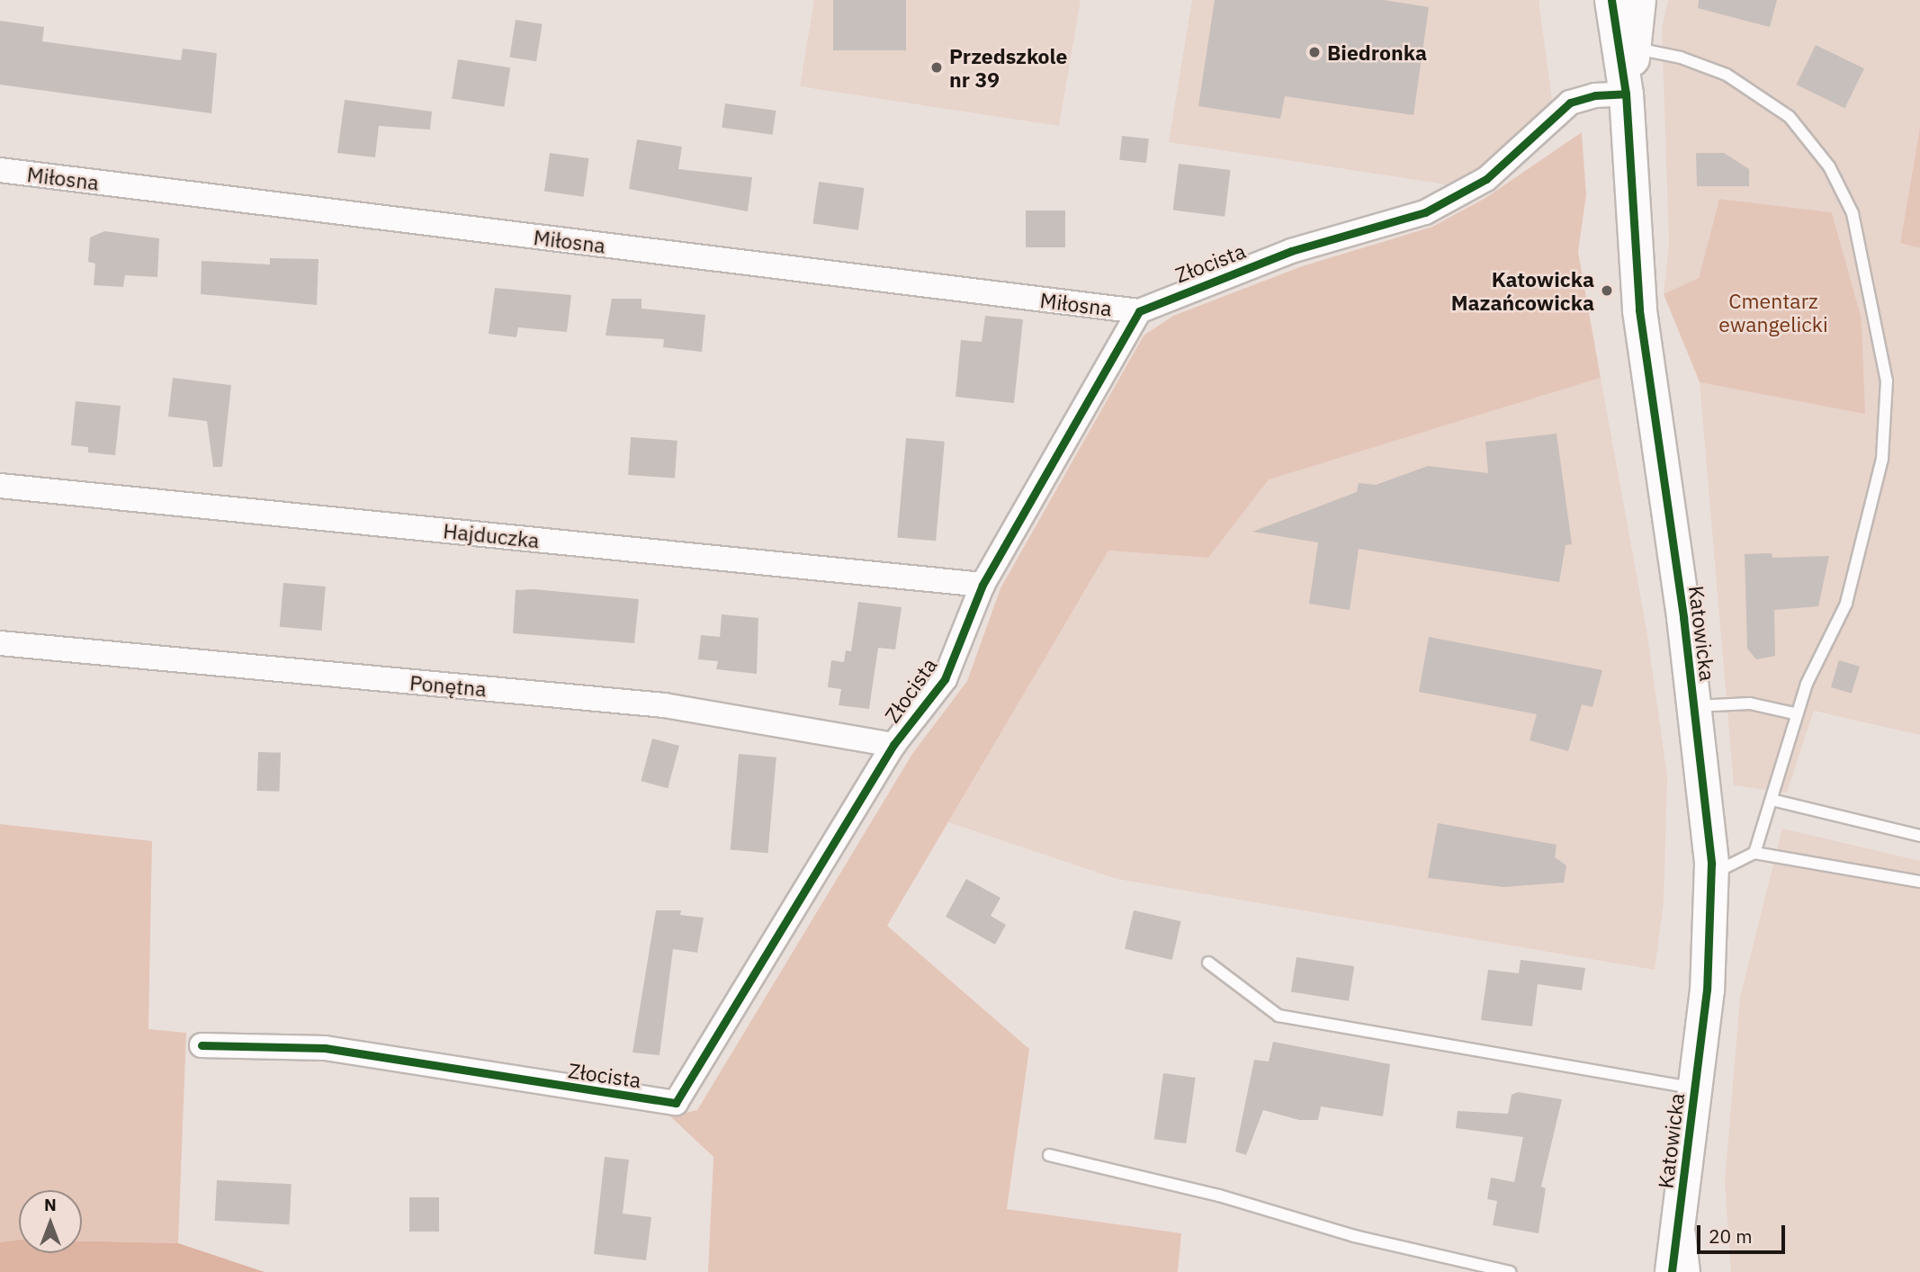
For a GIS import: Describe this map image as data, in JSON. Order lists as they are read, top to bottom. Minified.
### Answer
{"streets":{"street":["Miłosna","Złocista","Hajduczka","Katowicka","Ponętna"]},"crossings":[["Miłosna","Złocista"],["Złocista","Hajduczka"],["Złocista","Katowicka"],["Złocista","Ponętna"]],"parks":["Cmentarz ewangelicki"],"places":["Biedronka","Przedszkole nr 39","Katowicka Mazańcowicka"],"scale_bar":"20 m","north":"top"}
